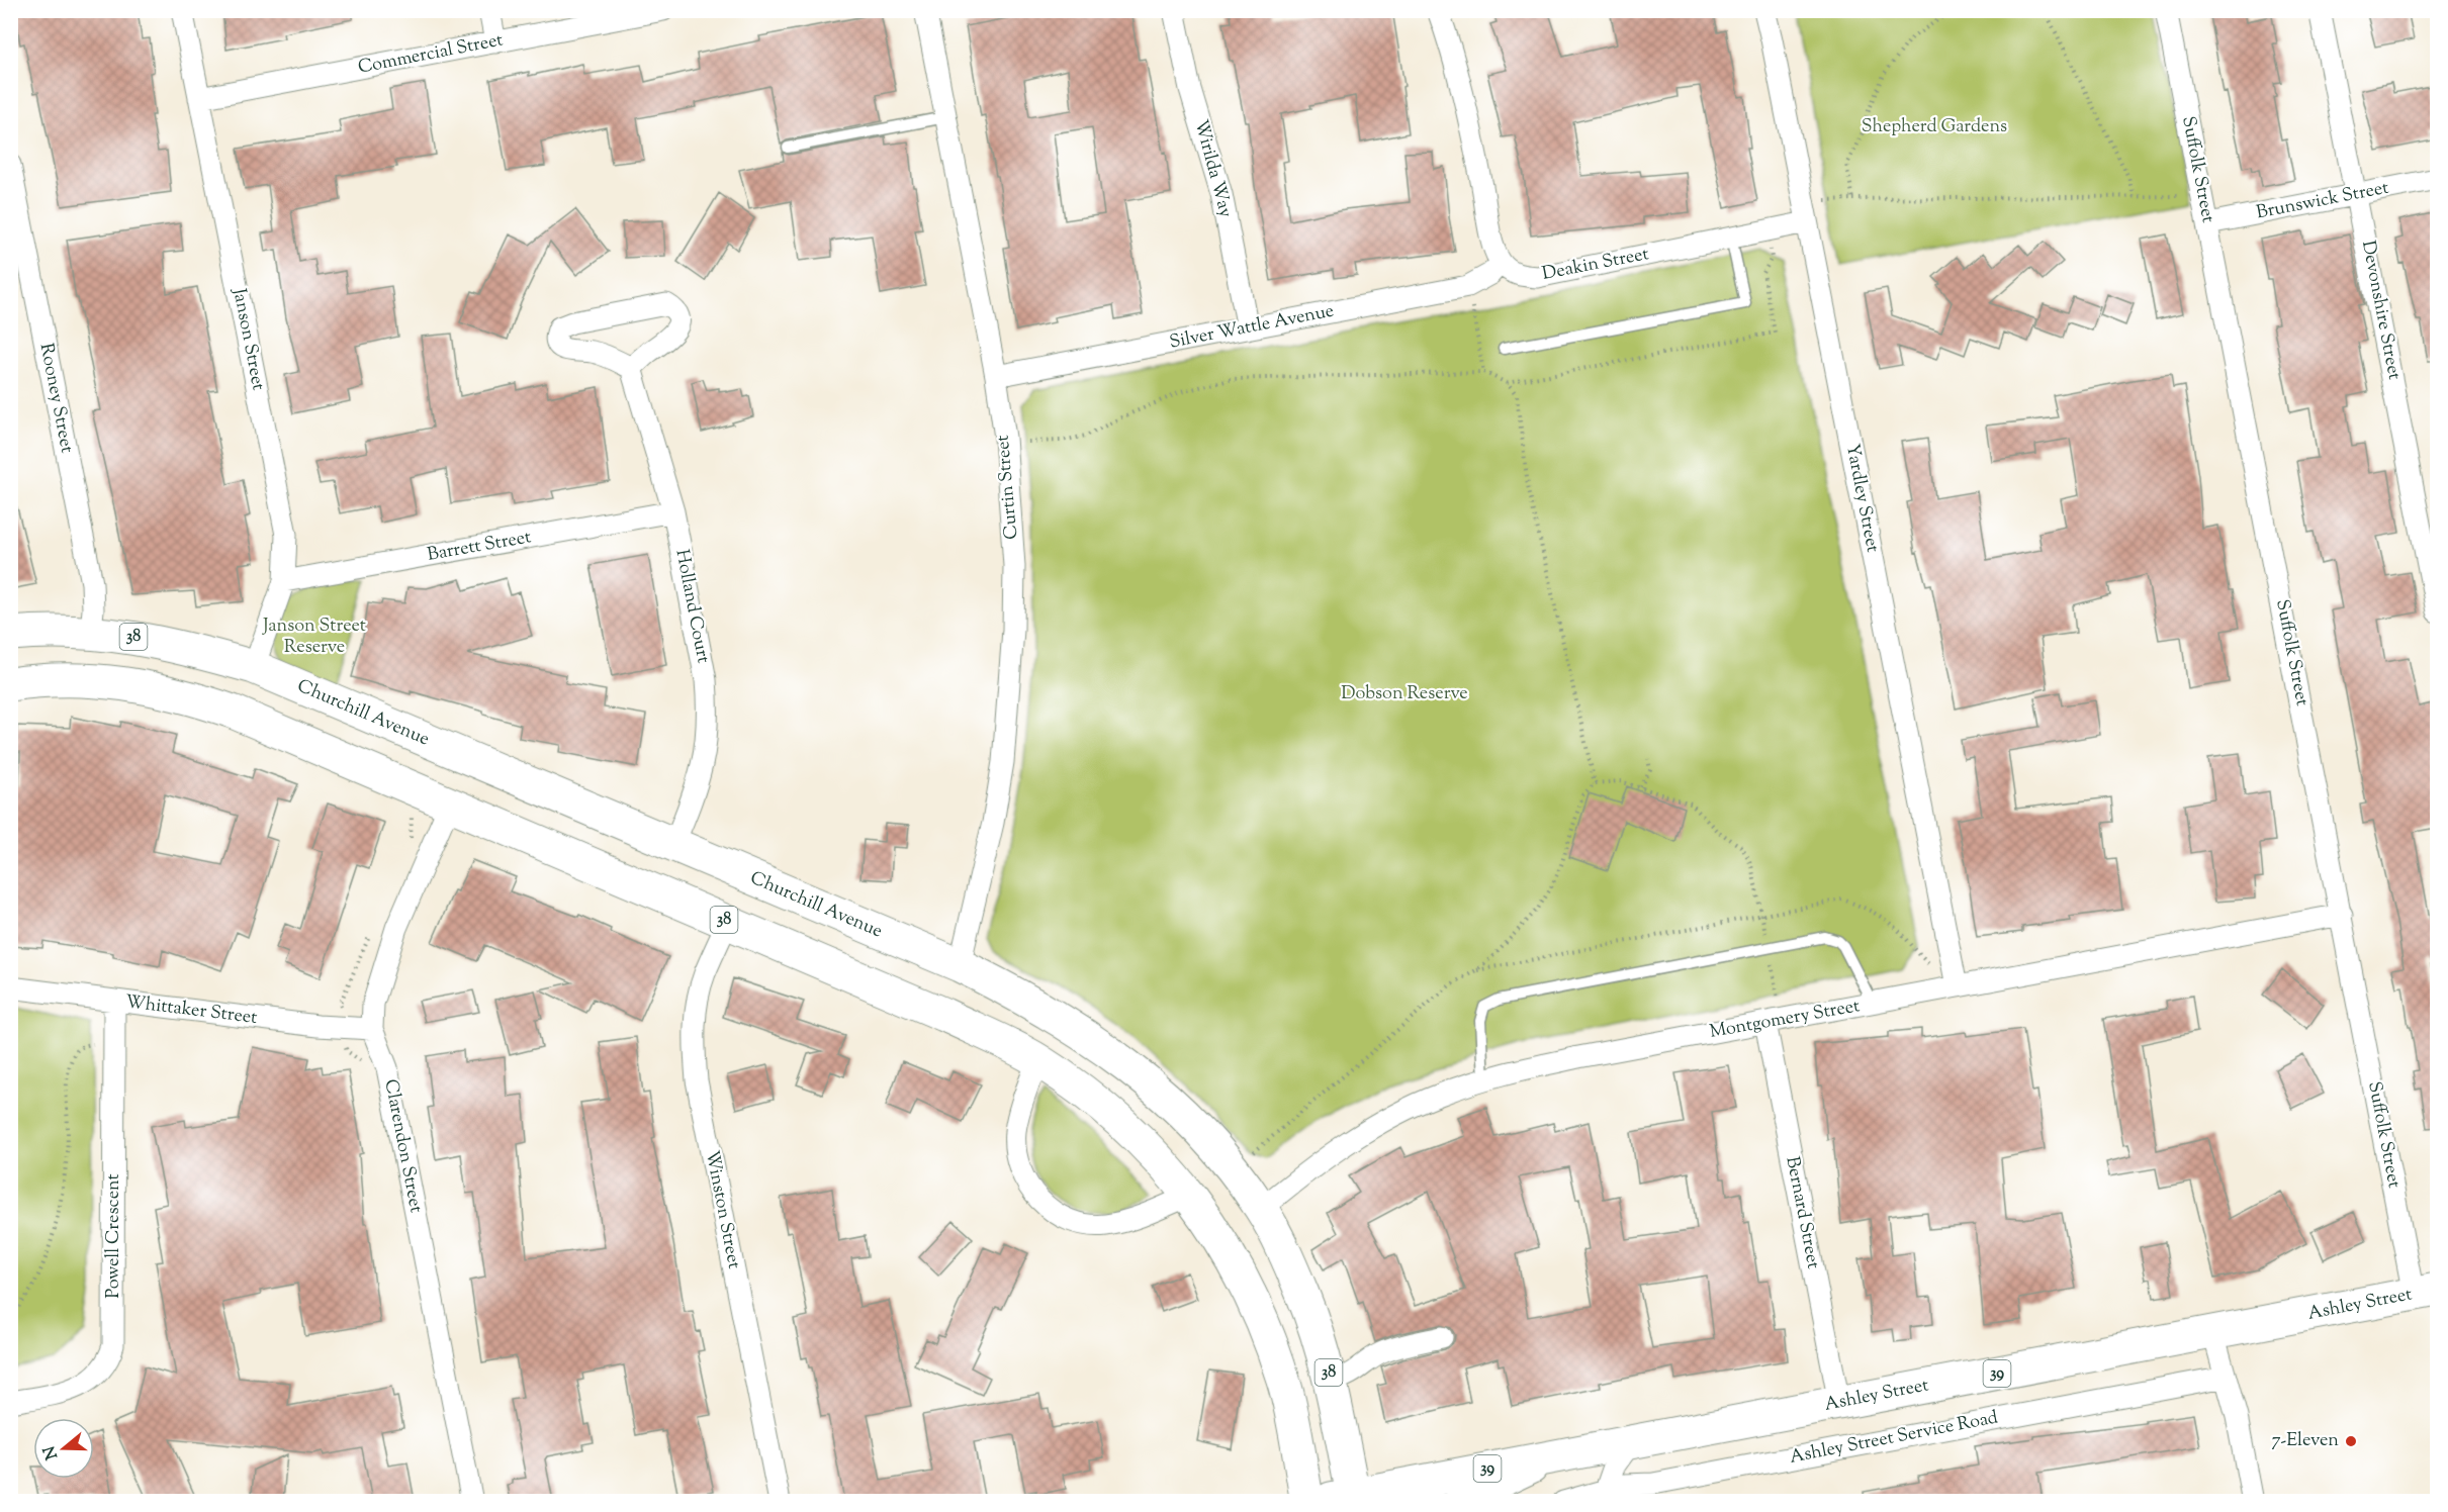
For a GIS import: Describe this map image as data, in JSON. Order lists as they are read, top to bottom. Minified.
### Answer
{"streets":{"main road":["38","Churchill Avenue","Ashley Street","39"],"street":["Commercial Street","Wirilda Way","Suffolk Street","Brunswick Street","Deakin Street","Devonshire Street","Silver Wattle Avenue","Janson Street","Rooney Street","Curtin Street","Yardley Street","Barrett Street","Holland Court","Whittaker Street","Montgomery Street","Clarendon Street","Winston Street","Bernard Street","Powell Crescent","Ashley Street Service Road"]},"crossings":[["Commercial Street","Janson Street"],["Wirilda Way","Silver Wattle Avenue"],["Suffolk Street","Brunswick Street"],["Suffolk Street","Montgomery Street"],["Suffolk Street","Ashley Street"],["Brunswick Street","Devonshire Street"],["Deakin Street","Silver Wattle Avenue"],["Deakin Street","Yardley Street"],["Silver Wattle Avenue","Curtin Street"],["Janson Street","Barrett Street"],["Janson Street","Churchill Avenue"],["Rooney Street","Churchill Avenue"],["Curtin Street","Churchill Avenue"],["Yardley Street","Montgomery Street"],["Barrett Street","Holland Court"],["Holland Court","Churchill Avenue"],["38","Clarendon Street"],["38","Winston Street"],["Churchill Avenue","Montgomery Street"],["Churchill Avenue","Ashley Street"],["Whittaker Street","Clarendon Street"],["Whittaker Street","Powell Crescent"],["Montgomery Street","Bernard Street"],["Bernard Street","Ashley Street"]],"parks":["Shepherd Gardens","Janson Street Reserve","Dobson Reserve"],"places":["7-Eleven"],"north":"left"}
